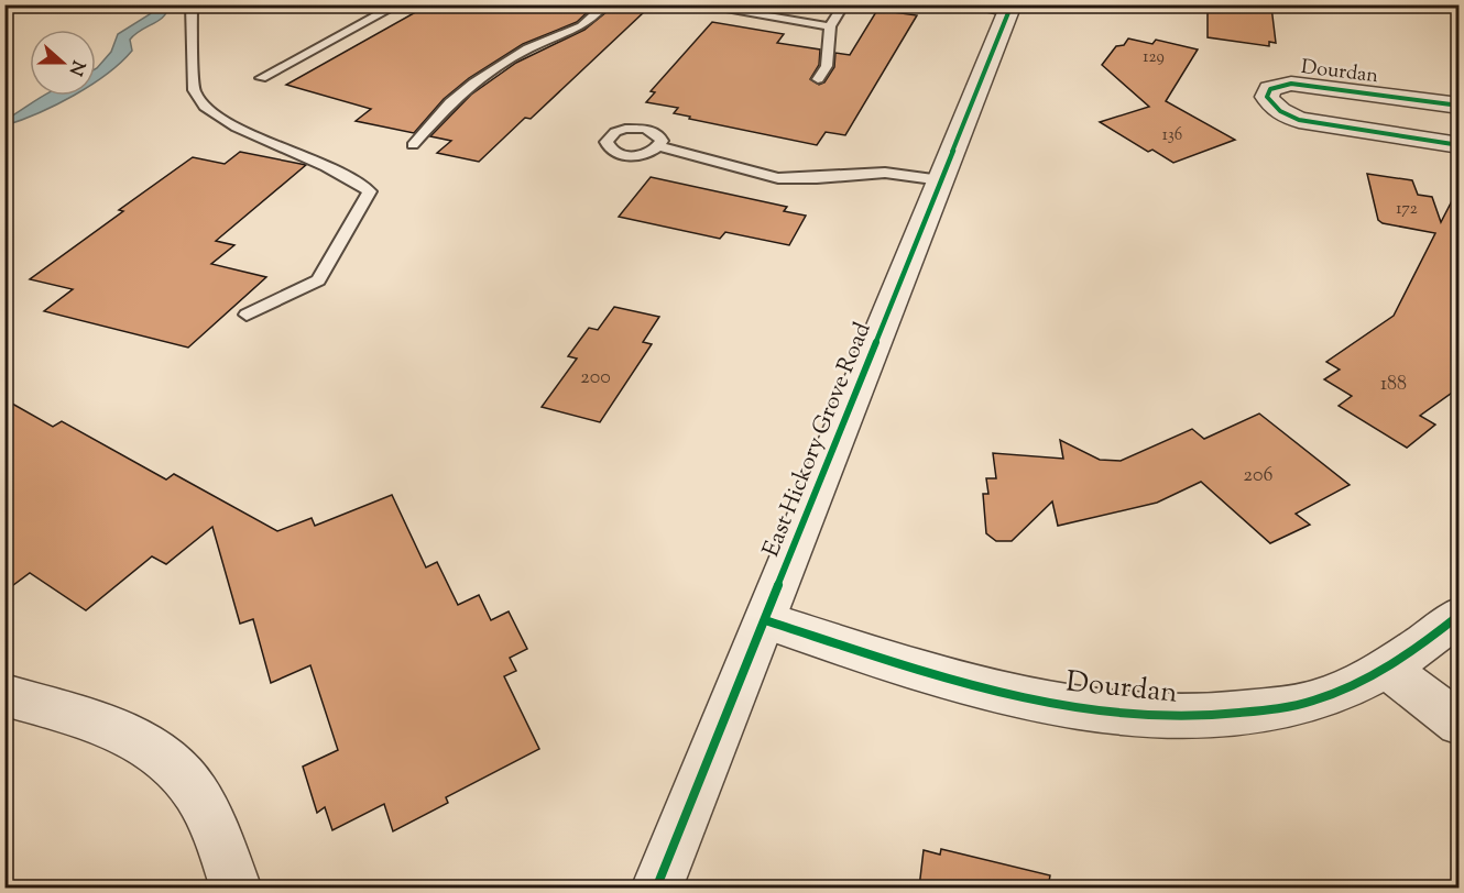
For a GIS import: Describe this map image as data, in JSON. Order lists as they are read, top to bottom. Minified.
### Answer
{"streets":{"street":["Dourdan","East Hickory Grove Road"]},"crossings":[["Dourdan","East Hickory Grove Road"]],"house_numbers":["129","136","172","200","188","206"],"north":"right"}
